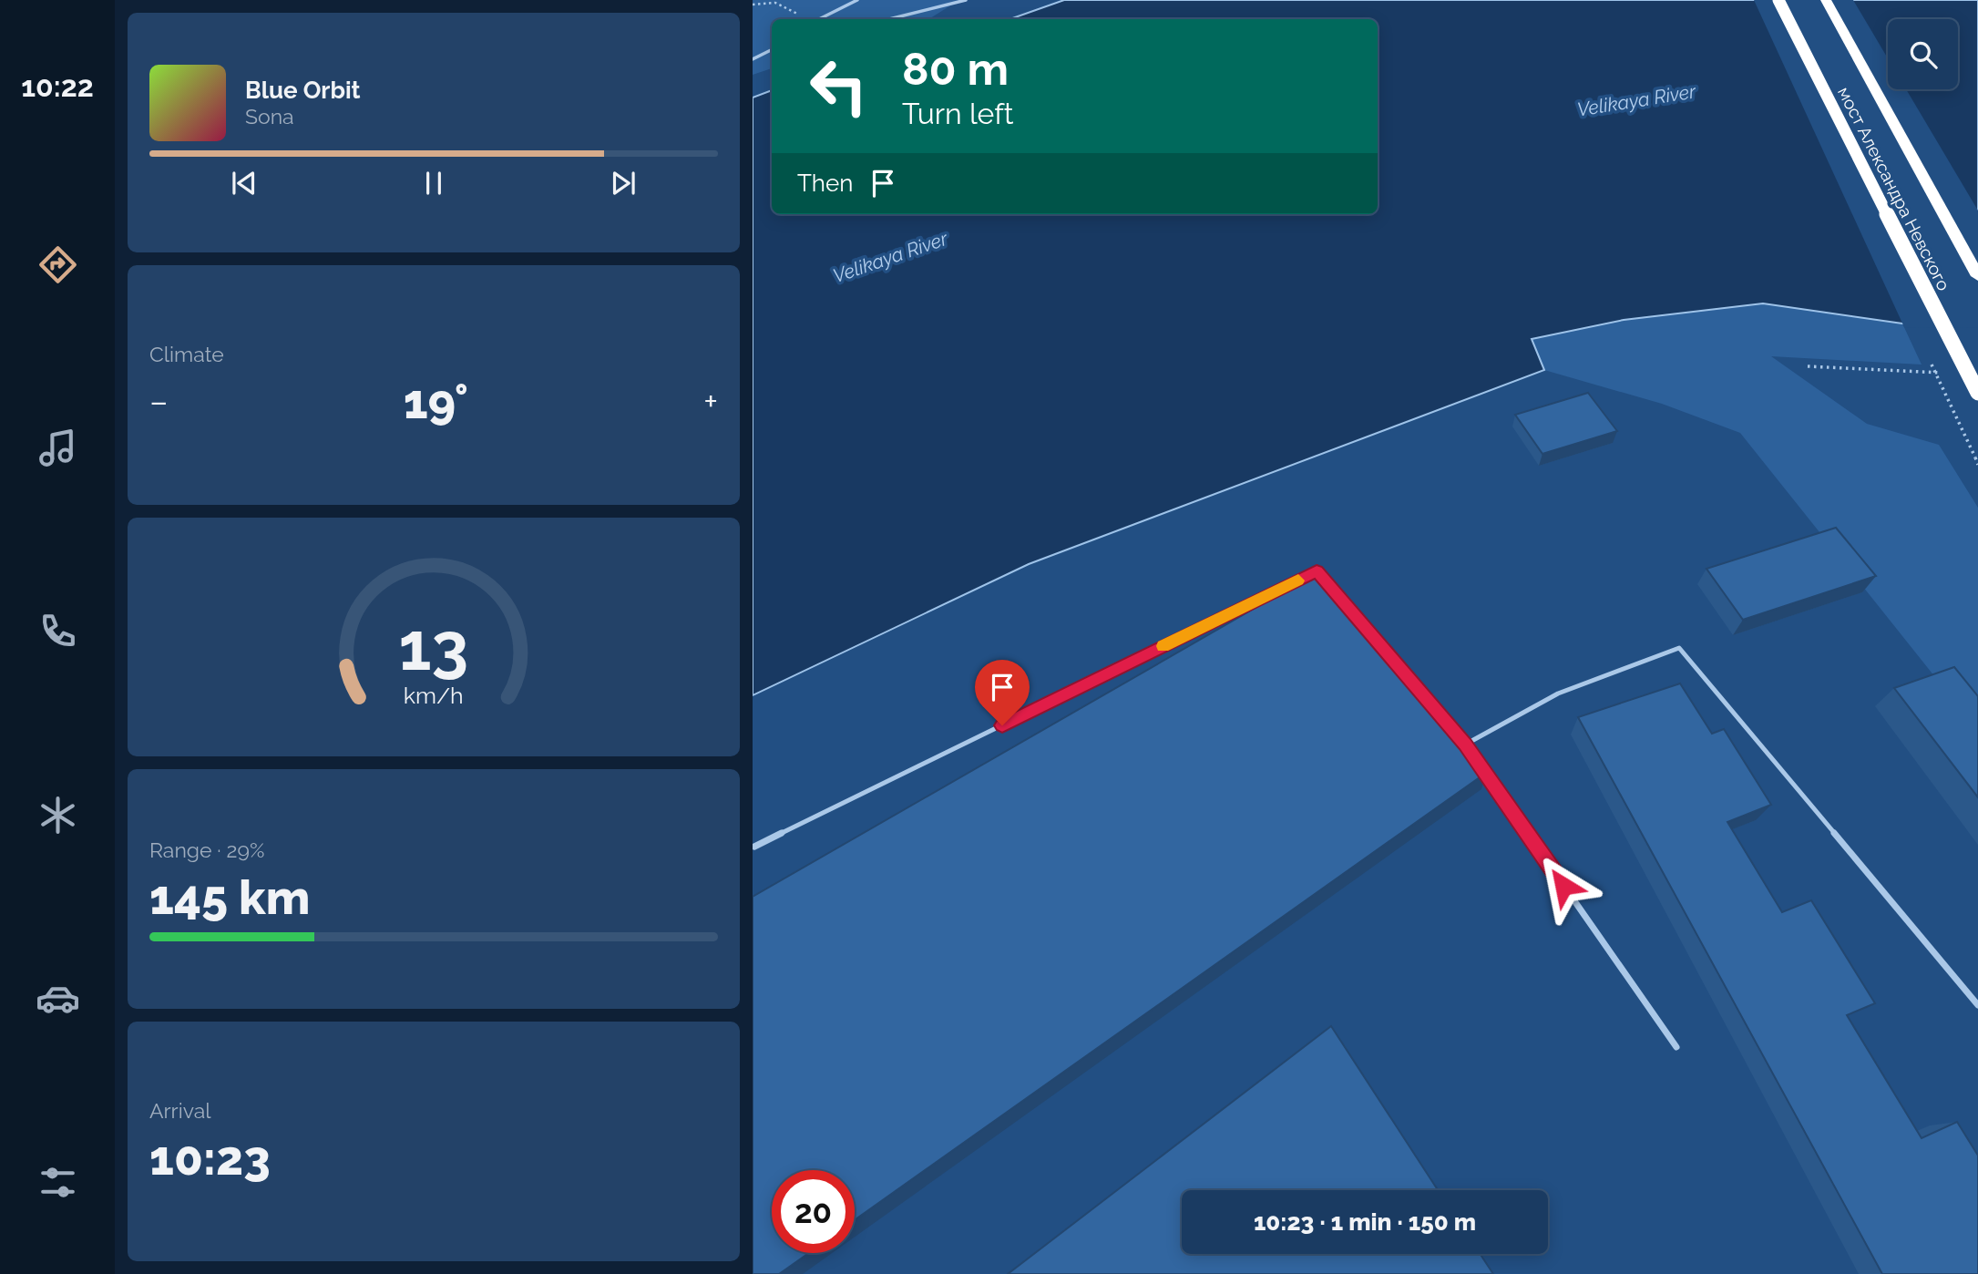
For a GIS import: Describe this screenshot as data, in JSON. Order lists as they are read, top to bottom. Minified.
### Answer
{"streets":{"highway":["мост Александра Невского"]},"water":["Velikaya River"],"page":{"tabs":"10:22","turn":["80 m","Turn left"],"song":["Blue Orbit","Sona"],"then":"Then","tile":["Climate",["Range · 29%","145 km"],["Arrival","10:23"]],"heat":["−","19°","+"],"limit":"20","trip":"10:23 · 1 min · 150 m","gauge":["13","km/h"]}}
